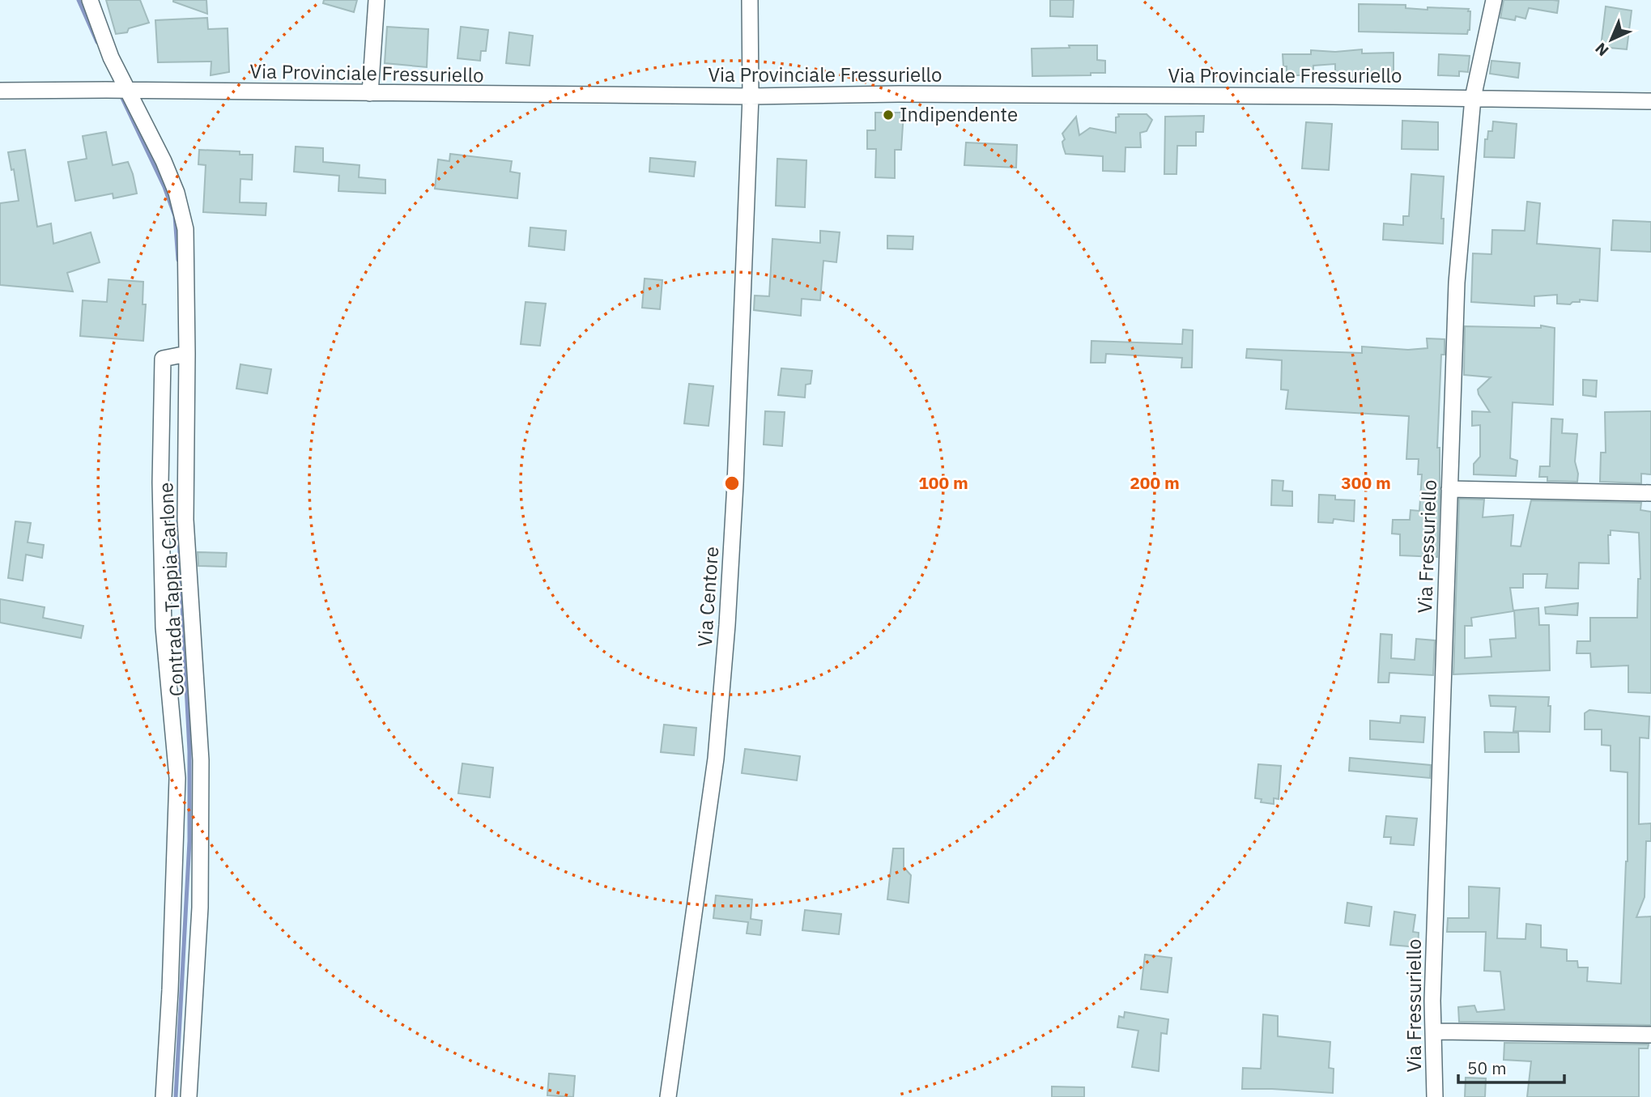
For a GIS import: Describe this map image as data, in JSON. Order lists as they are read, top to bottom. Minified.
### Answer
{"streets":{"street":["Via Provinciale Fressuriello","Via Fressuriello","Contrada Tappia Carlone","Via Centore"]},"crossings":[["Via Provinciale Fressuriello","Via Fressuriello"],["Via Provinciale Fressuriello","Contrada Tappia Carlone"],["Via Provinciale Fressuriello","Via Centore"]],"places":["Indipendente"],"scale_bar":"50 m","north":"bottom left","rings":["100 m","200 m","300 m"]}
